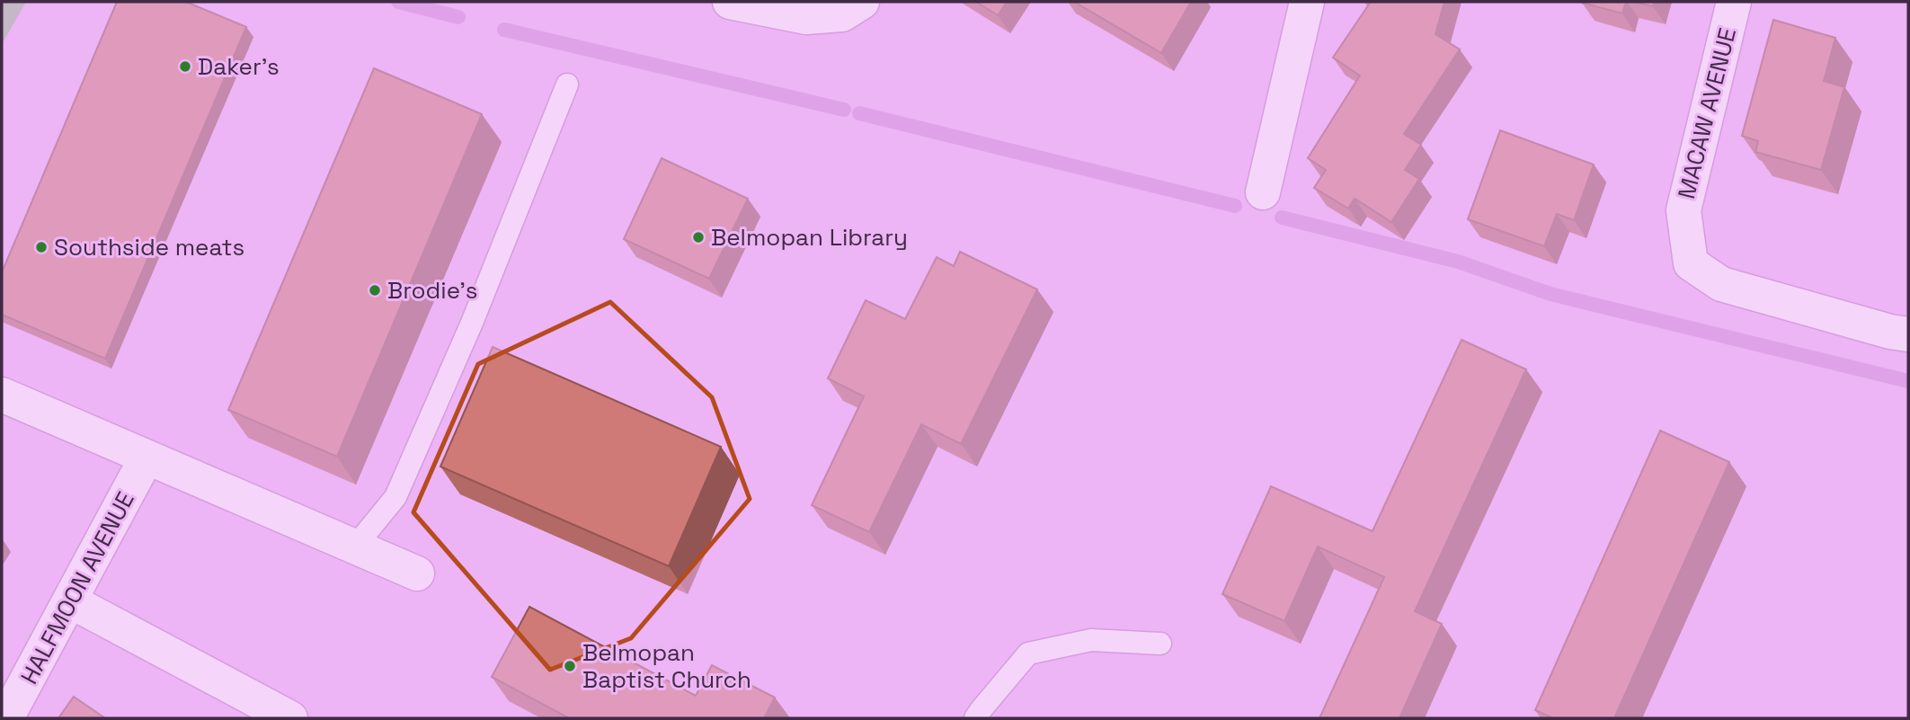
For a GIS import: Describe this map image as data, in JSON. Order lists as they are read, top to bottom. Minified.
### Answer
{"streets":{"street":["MACAW AVENUE","HALFMOON AVENUE"]},"places":["Daker's","Belmopan Library","Southside meats","Brodie's","Belmopan Baptist Church"]}
